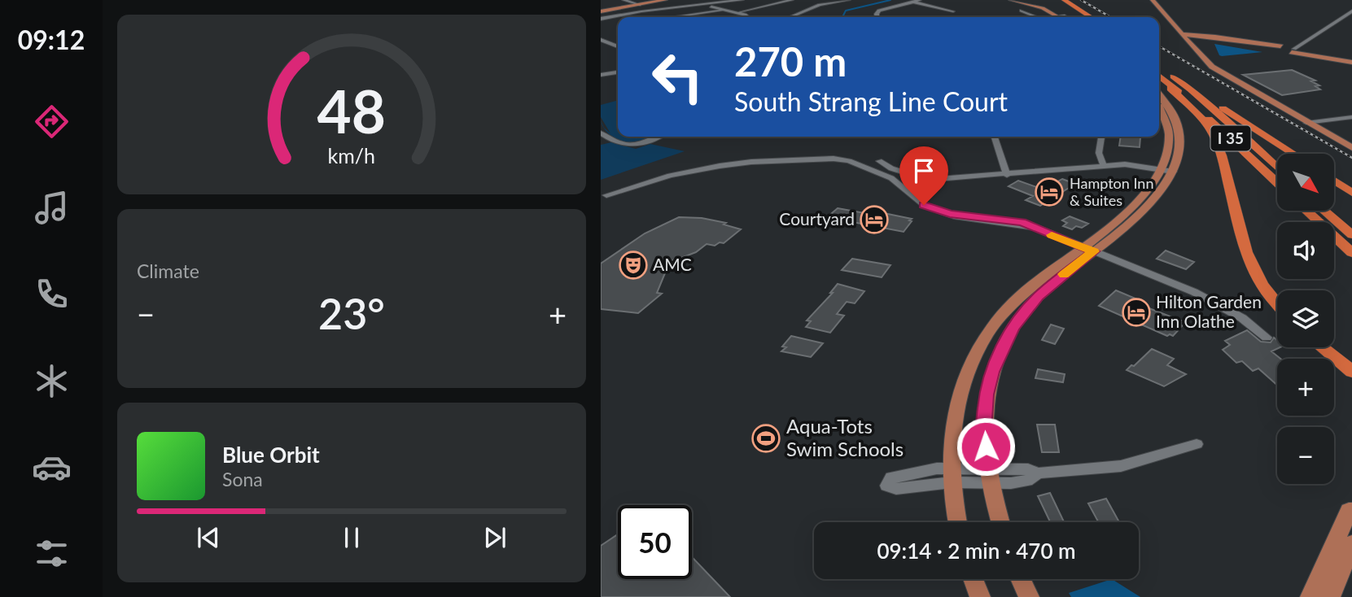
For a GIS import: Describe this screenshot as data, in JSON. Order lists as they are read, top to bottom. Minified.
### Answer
{"streets":{"highway":["I 35"]},"places":{"hotel":["Hampton Inn & Suites","Courtyard","Hilton Garden Inn Olathe"],"theatre":["AMC"],"sports":["Aqua-Tots Swim Schools"]},"north":"bottom right","page":{"tabs":"09:12","turn":["270 m","South Strang Line Court"],"map_buttons":["+","−"],"tile":"Climate","heat":["−","23°","+"],"song":["Blue Orbit","Sona"],"limit":"50","trip":"09:14 · 2 min · 470 m","gauge":["48","km/h"]}}
